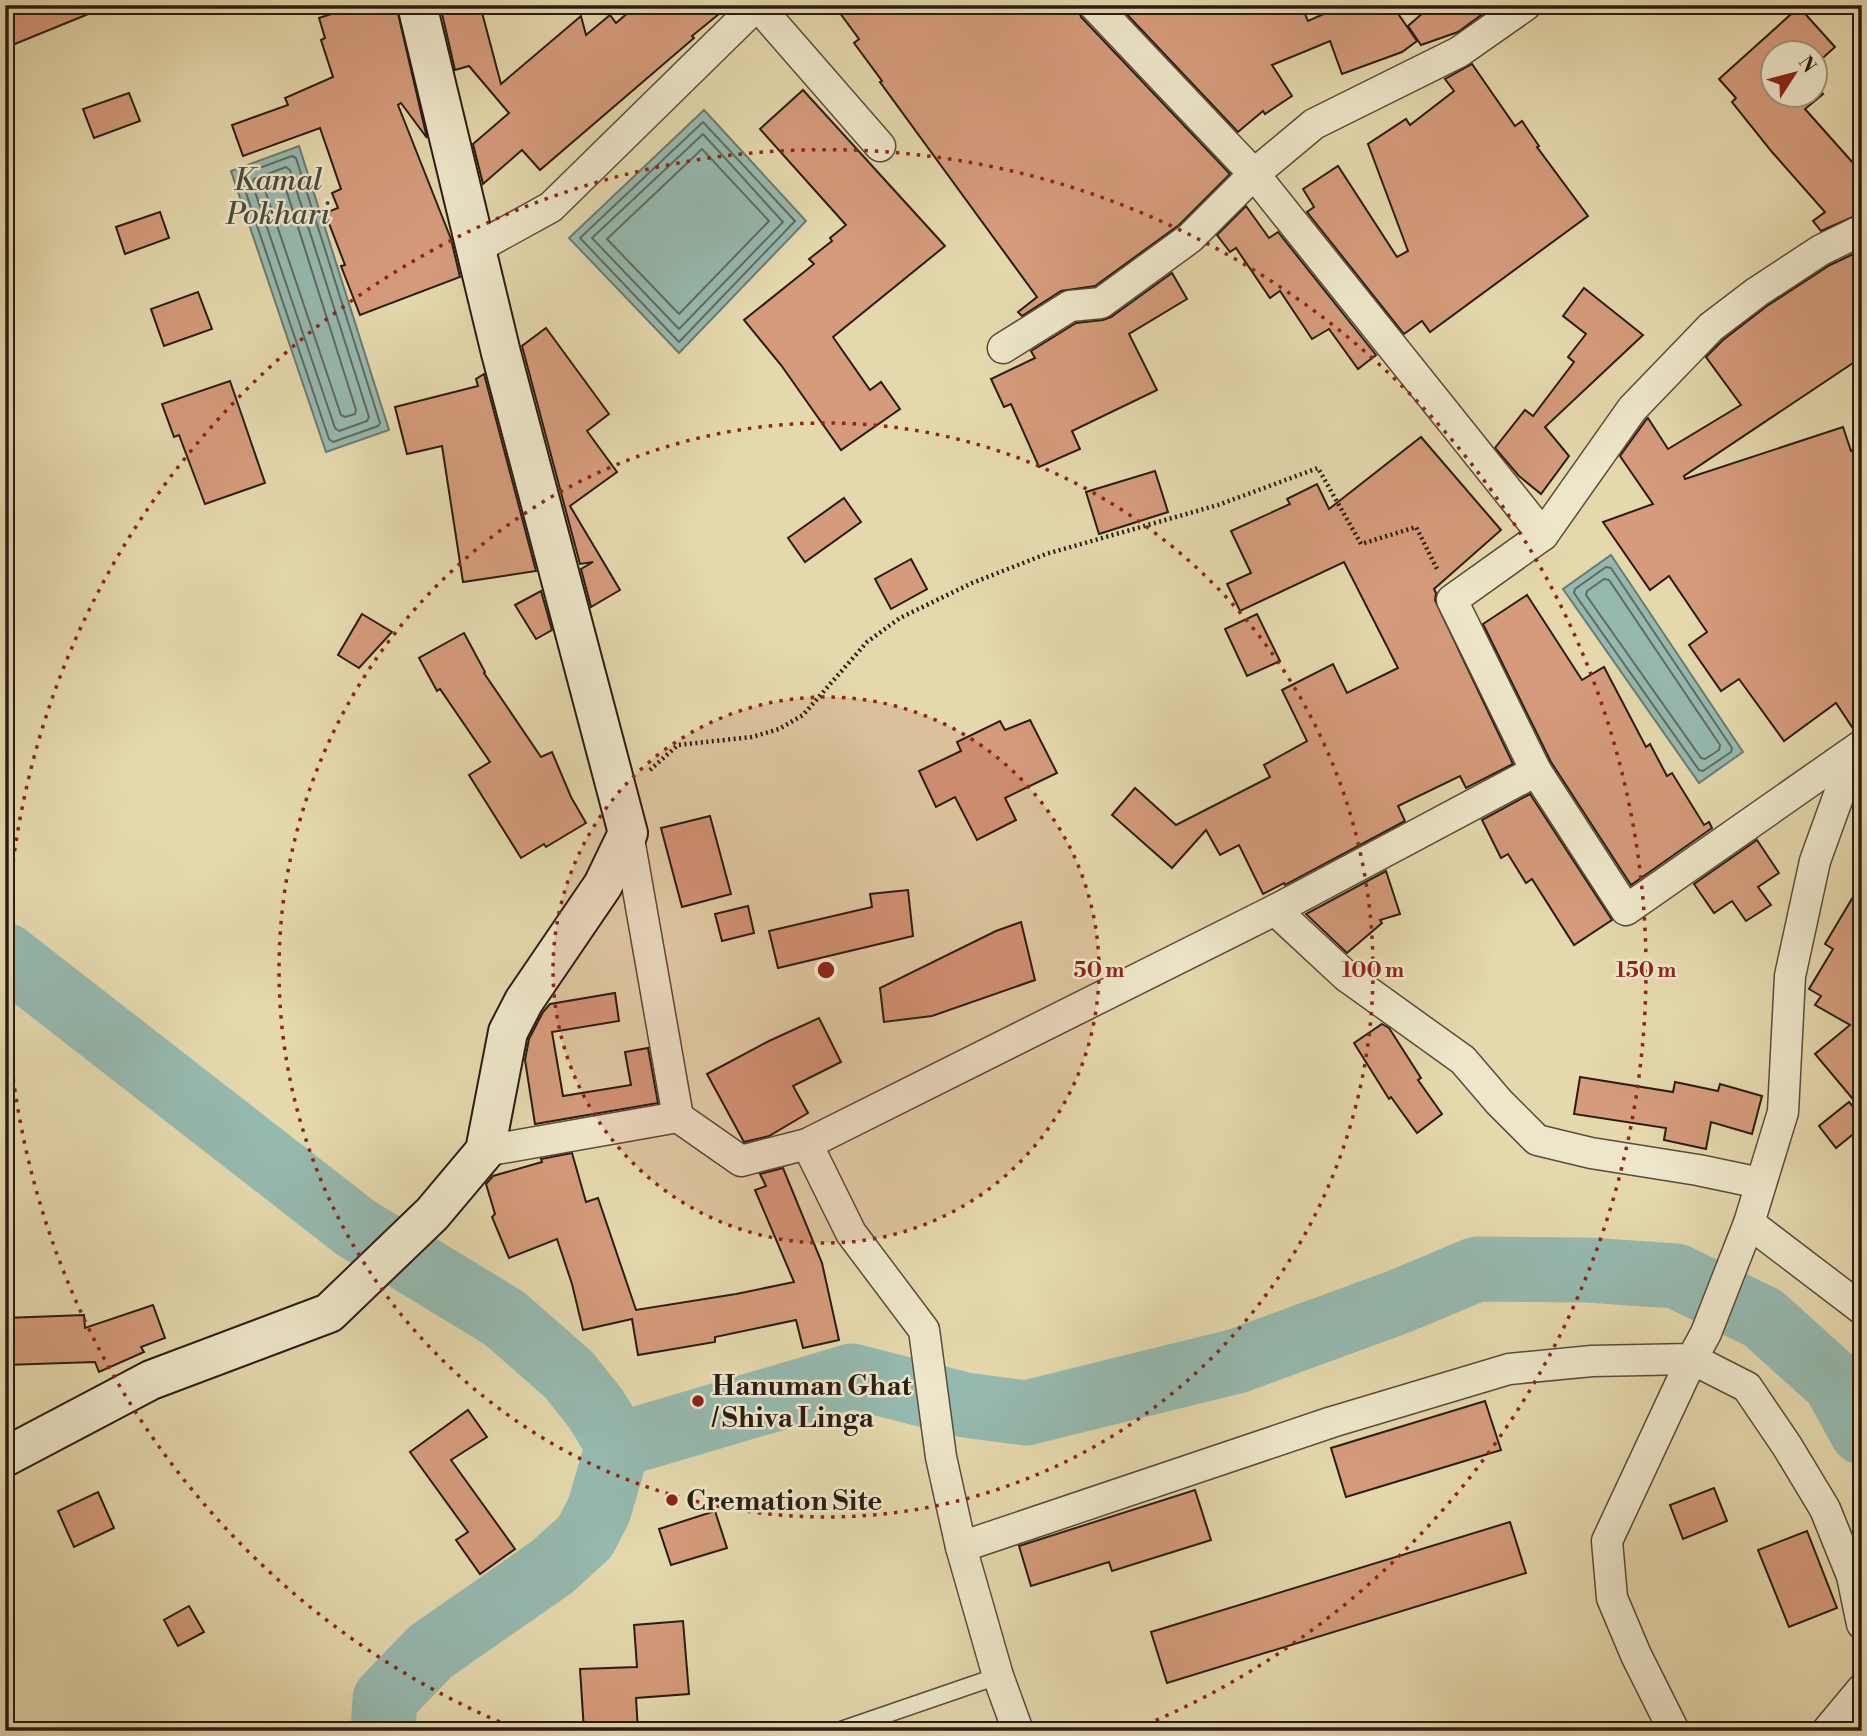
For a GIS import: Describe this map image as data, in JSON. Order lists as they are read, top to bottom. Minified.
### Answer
{"water":["Kamal Pokhari"],"places":["Hanuman Ghat / Shiva Linga","Cremation Site"],"north":"top right","rings":["50 m","100 m","150 m"]}
